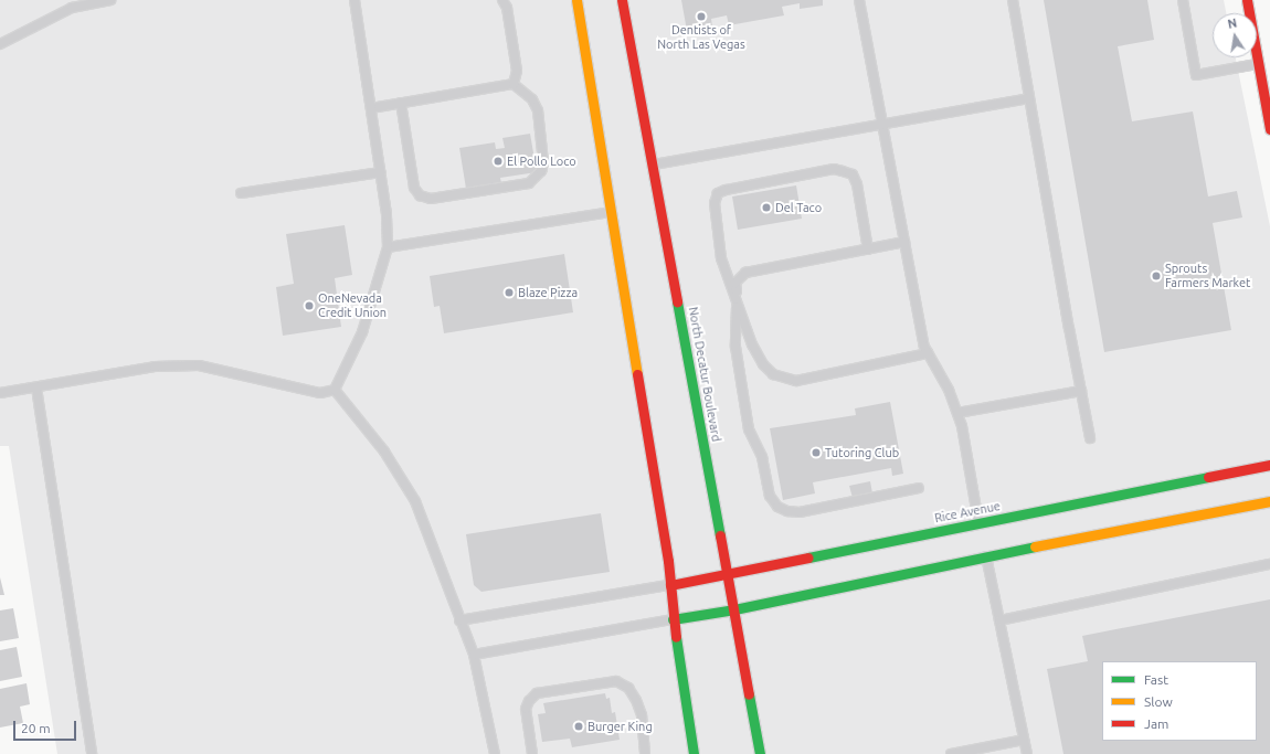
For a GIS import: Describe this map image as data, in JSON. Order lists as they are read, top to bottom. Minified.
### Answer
{"streets":{"main road":["North Decatur Boulevard","Rice Avenue"]},"crossings":[["North Decatur Boulevard","Rice Avenue"]],"places":["Dentists of North Las Vegas","El Pollo Loco","Del Taco","Sprouts Farmers Market","Blaze Pizza","OneNevada Credit Union","Tutoring Club","Burger King"],"legend":["Fast","Slow","Jam"],"scale_bar":"20 m","north":"top"}
